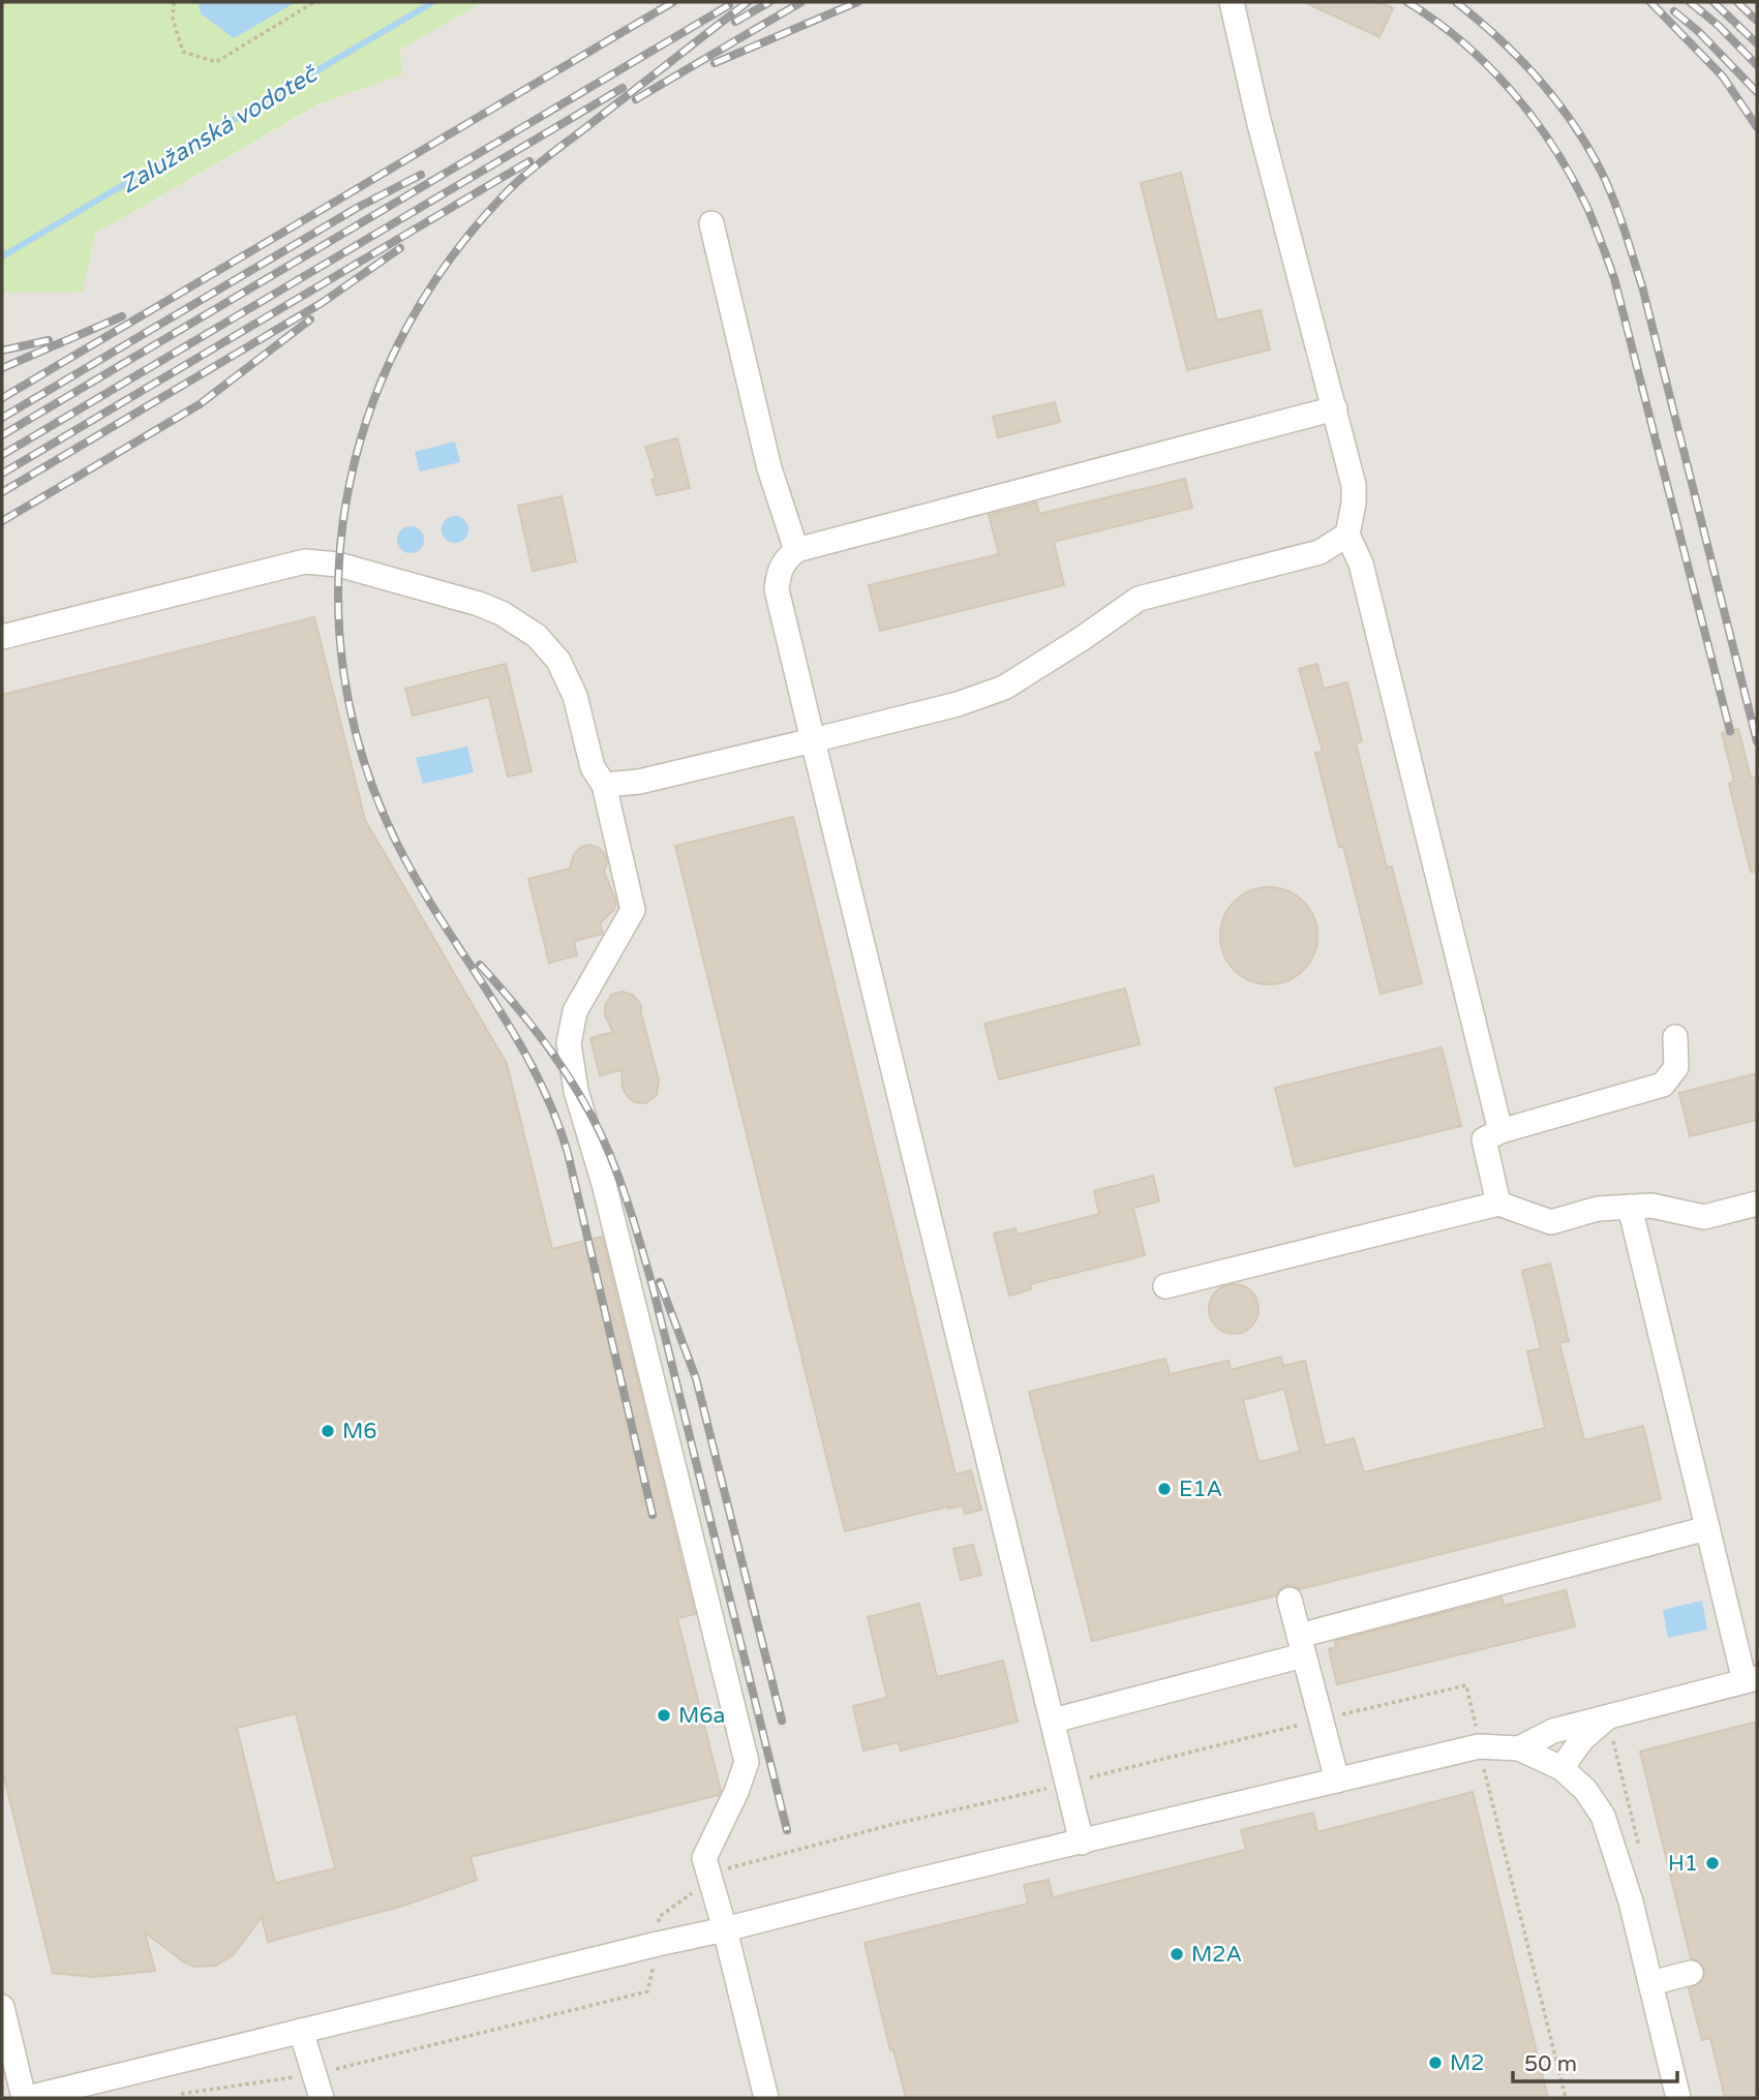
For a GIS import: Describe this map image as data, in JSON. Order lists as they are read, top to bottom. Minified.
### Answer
{"water":["Zalužanská vodoteč"],"places":["M6","E1A","M6a","H1","M2A","M2"],"scale_bar":"50 m"}
